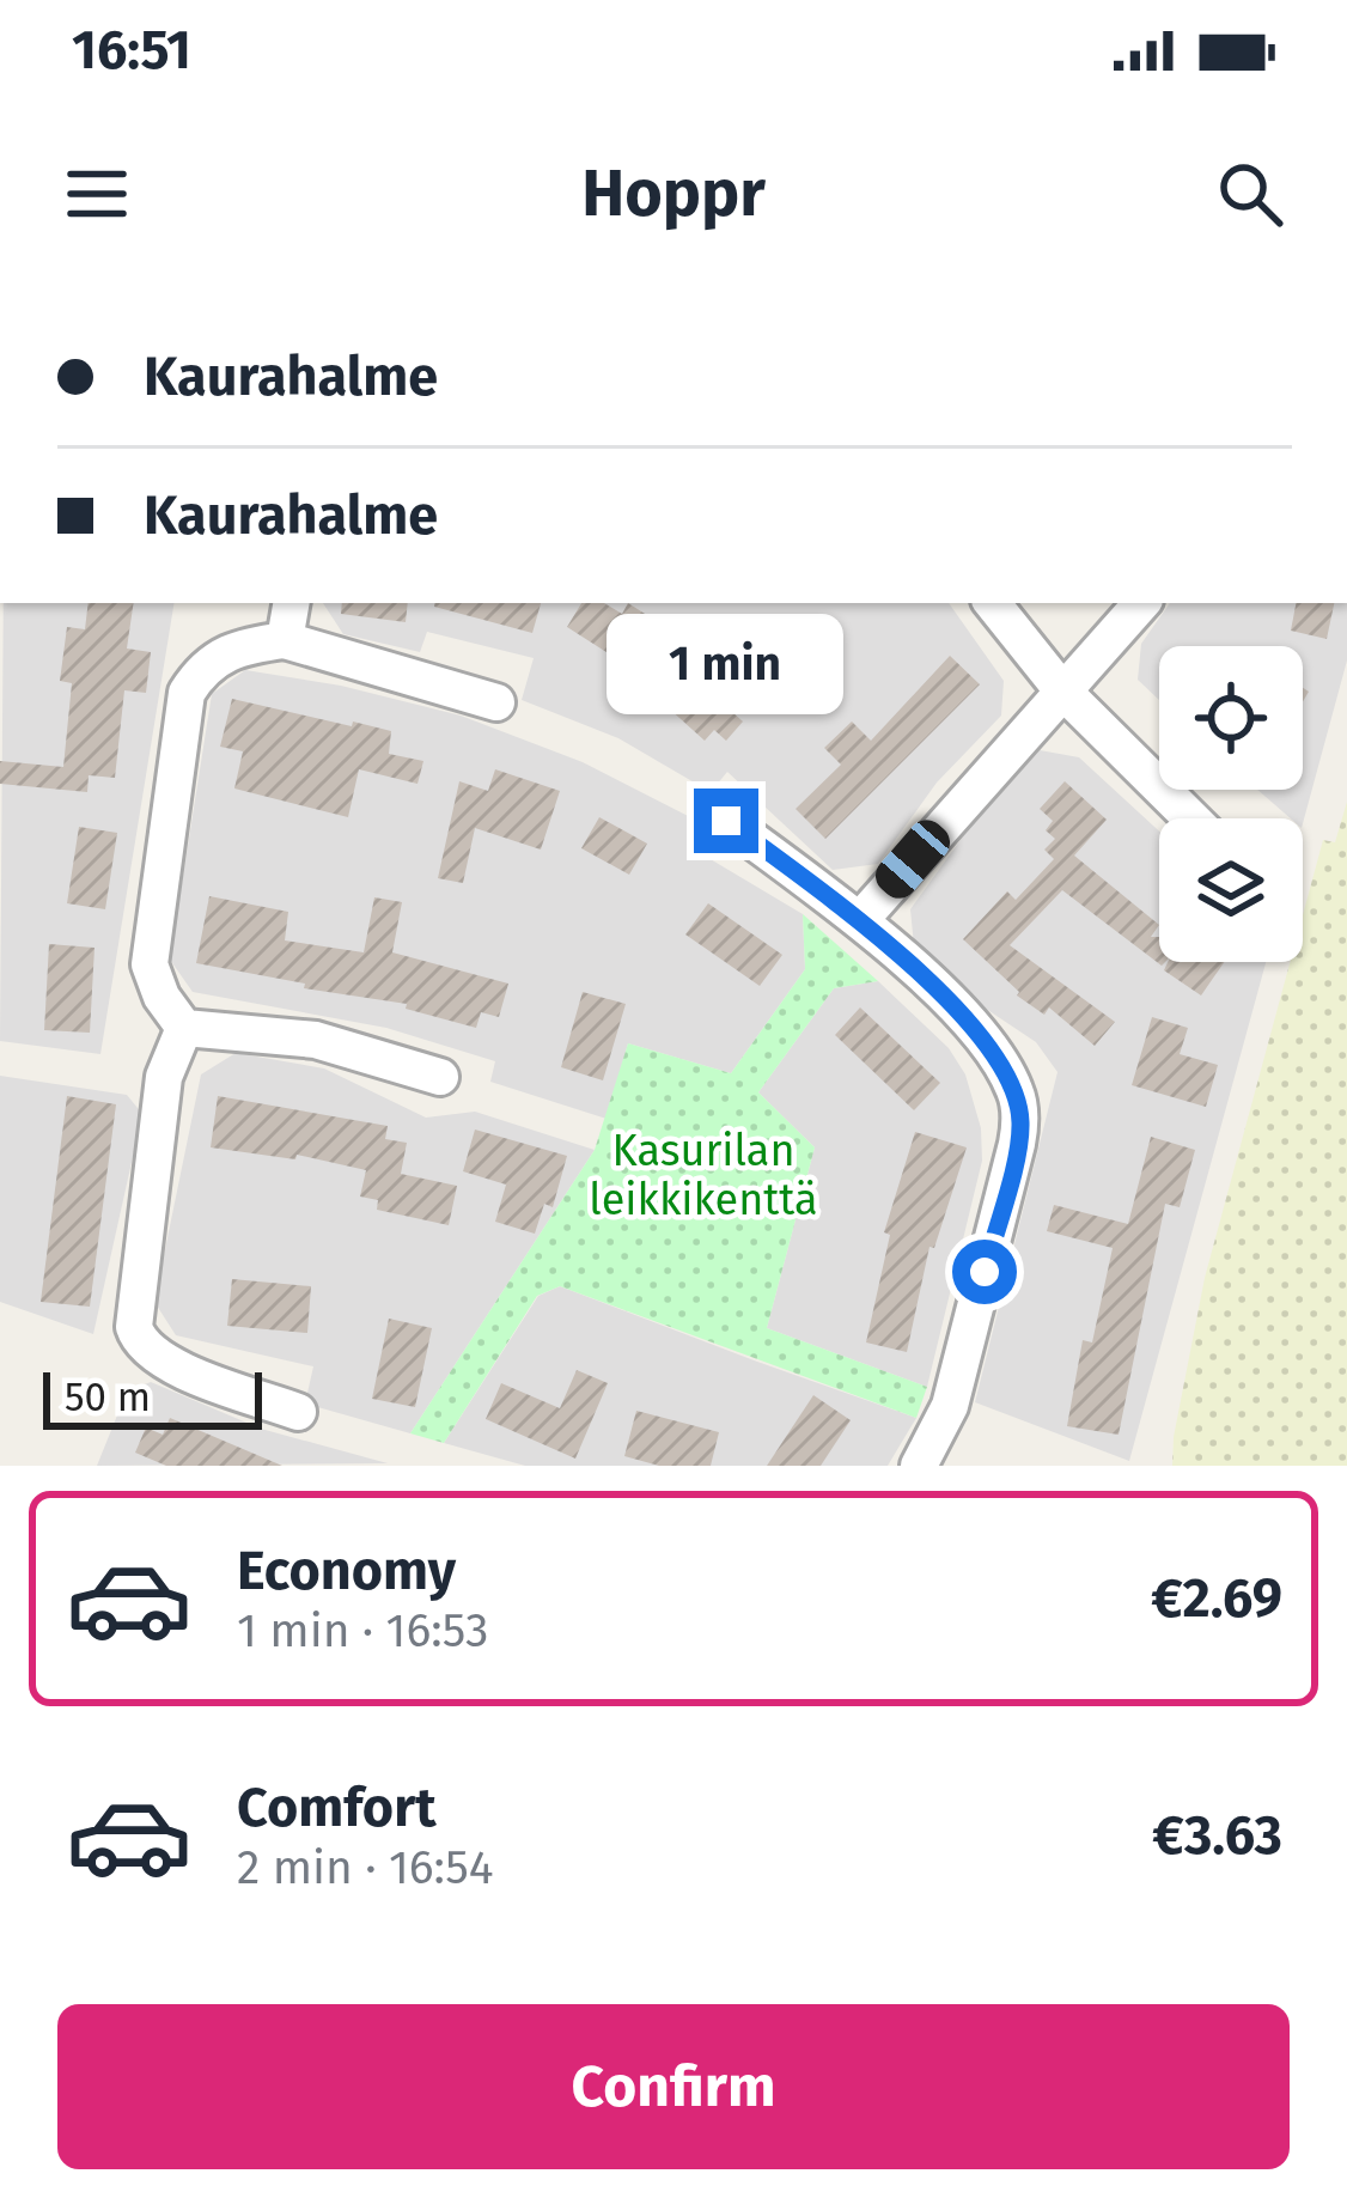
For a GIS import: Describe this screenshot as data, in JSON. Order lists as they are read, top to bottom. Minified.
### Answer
{"parks":["Kasurilan leikkikenttä"],"scale_bar":"50 m","page":{"status":"16:51","header":"Hoppr","banner":["Kaurahalme","Kaurahalme"],"bubble":"1 min","scale":"50 m","list":[{"name":"Economy","note":"1 min · 16:53","value":"€2.69"},{"name":"Comfort","note":"2 min · 16:54","value":"€3.63"}],"buttons":"Confirm"}}
